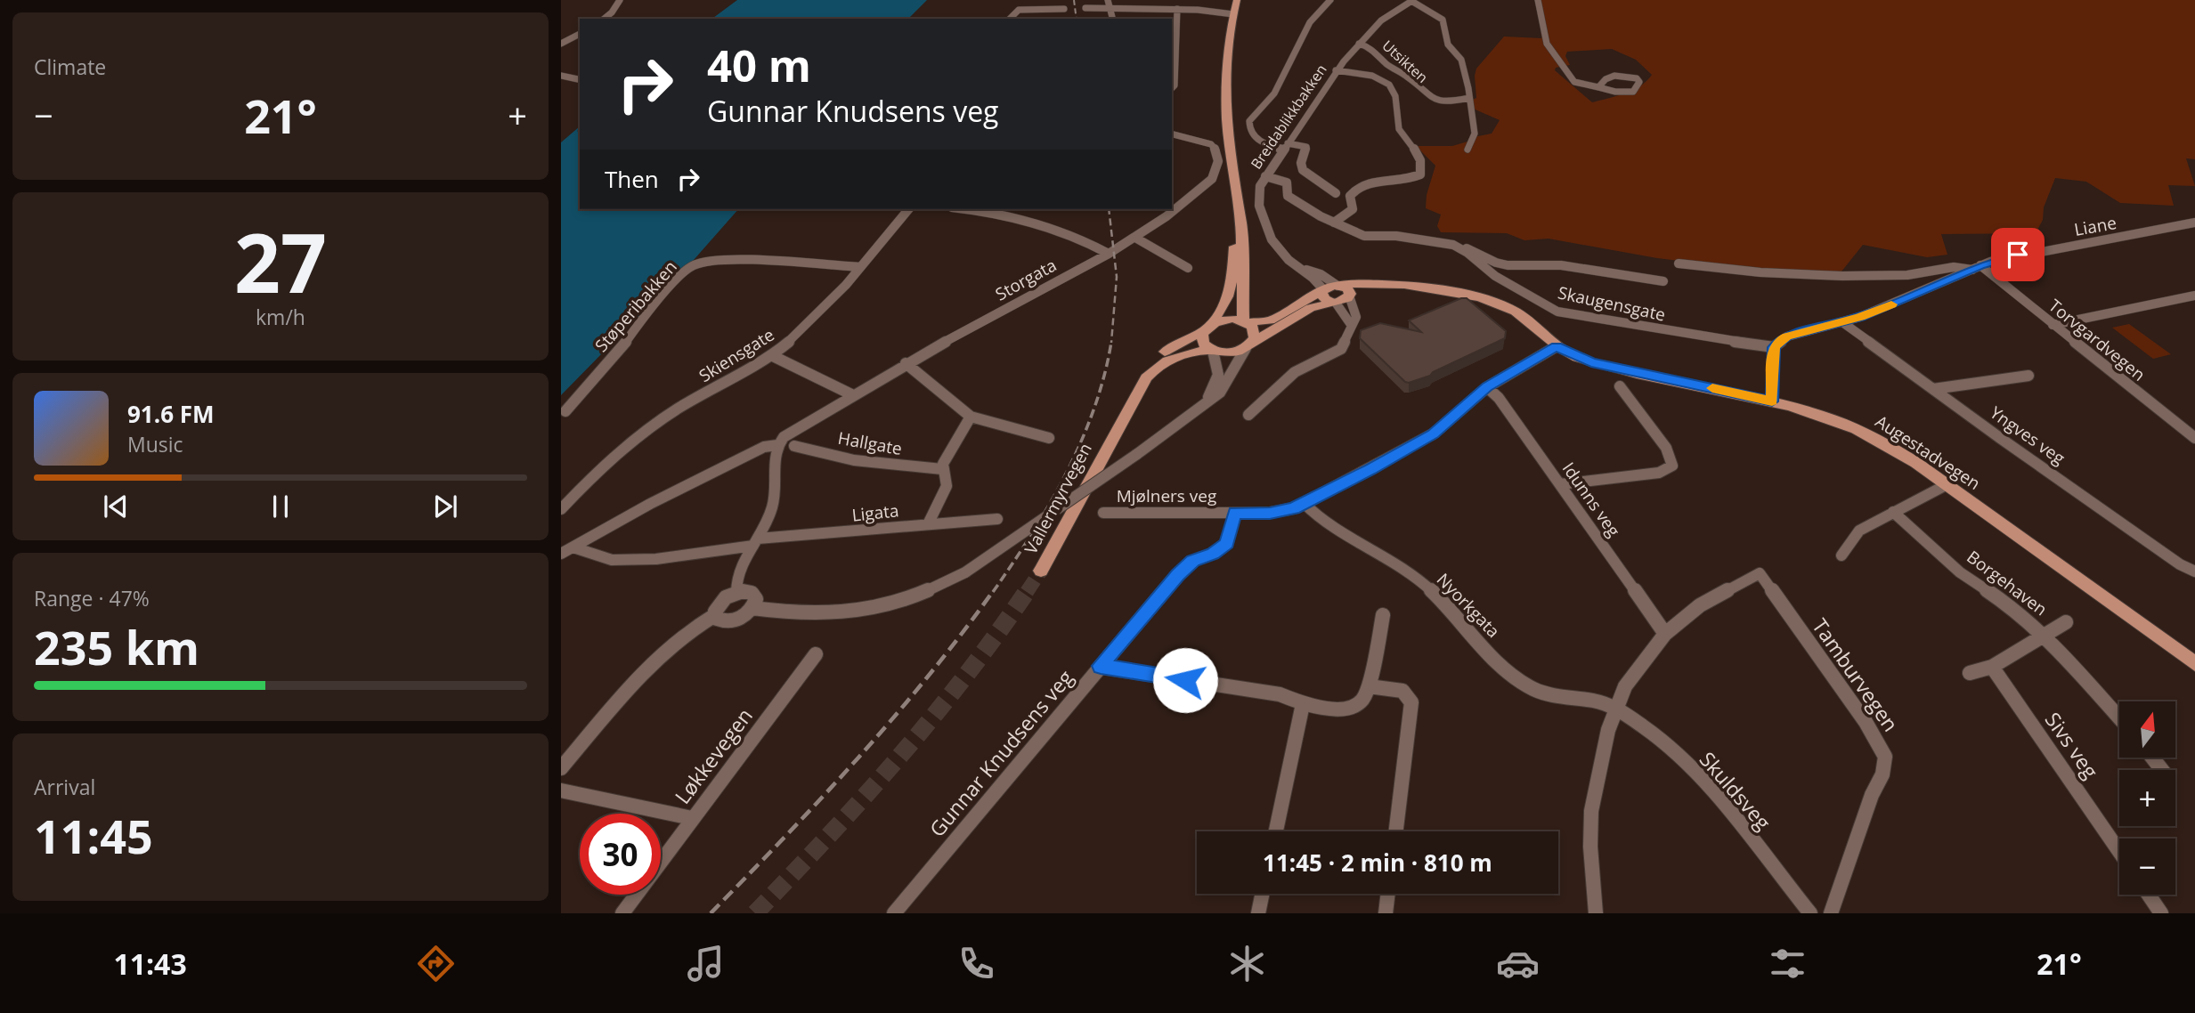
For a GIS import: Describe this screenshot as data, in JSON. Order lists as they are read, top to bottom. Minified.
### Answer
{"streets":{"main road":["Augestadvegen","Vallermyrvegen"],"street":["Utsikten","Breidablikkbakken","Liane","Storgata","Skaugensgate","Støperibakken","Torvgardvegen","Skiensgate","Yngves veg","Hallgate","Mjølners veg","Idunns veg","Ligata","Borgehaven","Nyorkgata","Tamburvegen","Sivs veg","Gunnar Knudsens veg","Løkkevegen","Skuldsveg"]},"crossings":[["Utsikten","Breidablikkbakken"],["Breidablikkbakken","Skaugensgate"],["Breidablikkbakken","Augestadvegen"],["Liane","Skaugensgate"],["Liane","Torvgardvegen"],["Liane","Yngves veg"],["Støperibakken","Skiensgate"],["Augestadvegen","Mjølners veg"],["Mjølners veg","Idunns veg"],["Mjølners veg","Nyorkgata"],["Mjølners veg","Gunnar Knudsens veg"],["Idunns veg","Tamburvegen"],["Borgehaven","Sivs veg"],["Nyorkgata","Skuldsveg"]],"north":"top","page":{"tile":["Climate",["27","km/h"],["Range · 47%","235 km"],["Arrival","11:45"]],"turn":["40 m","Gunnar Knudsens veg"],"heat":["−","21°","+"],"then":"Then","song":["91.6 FM","Music"],"map_buttons":["+","−"],"limit":"30","trip":"11:45 · 2 min · 810 m","tabs":["11:43","21°"]}}
